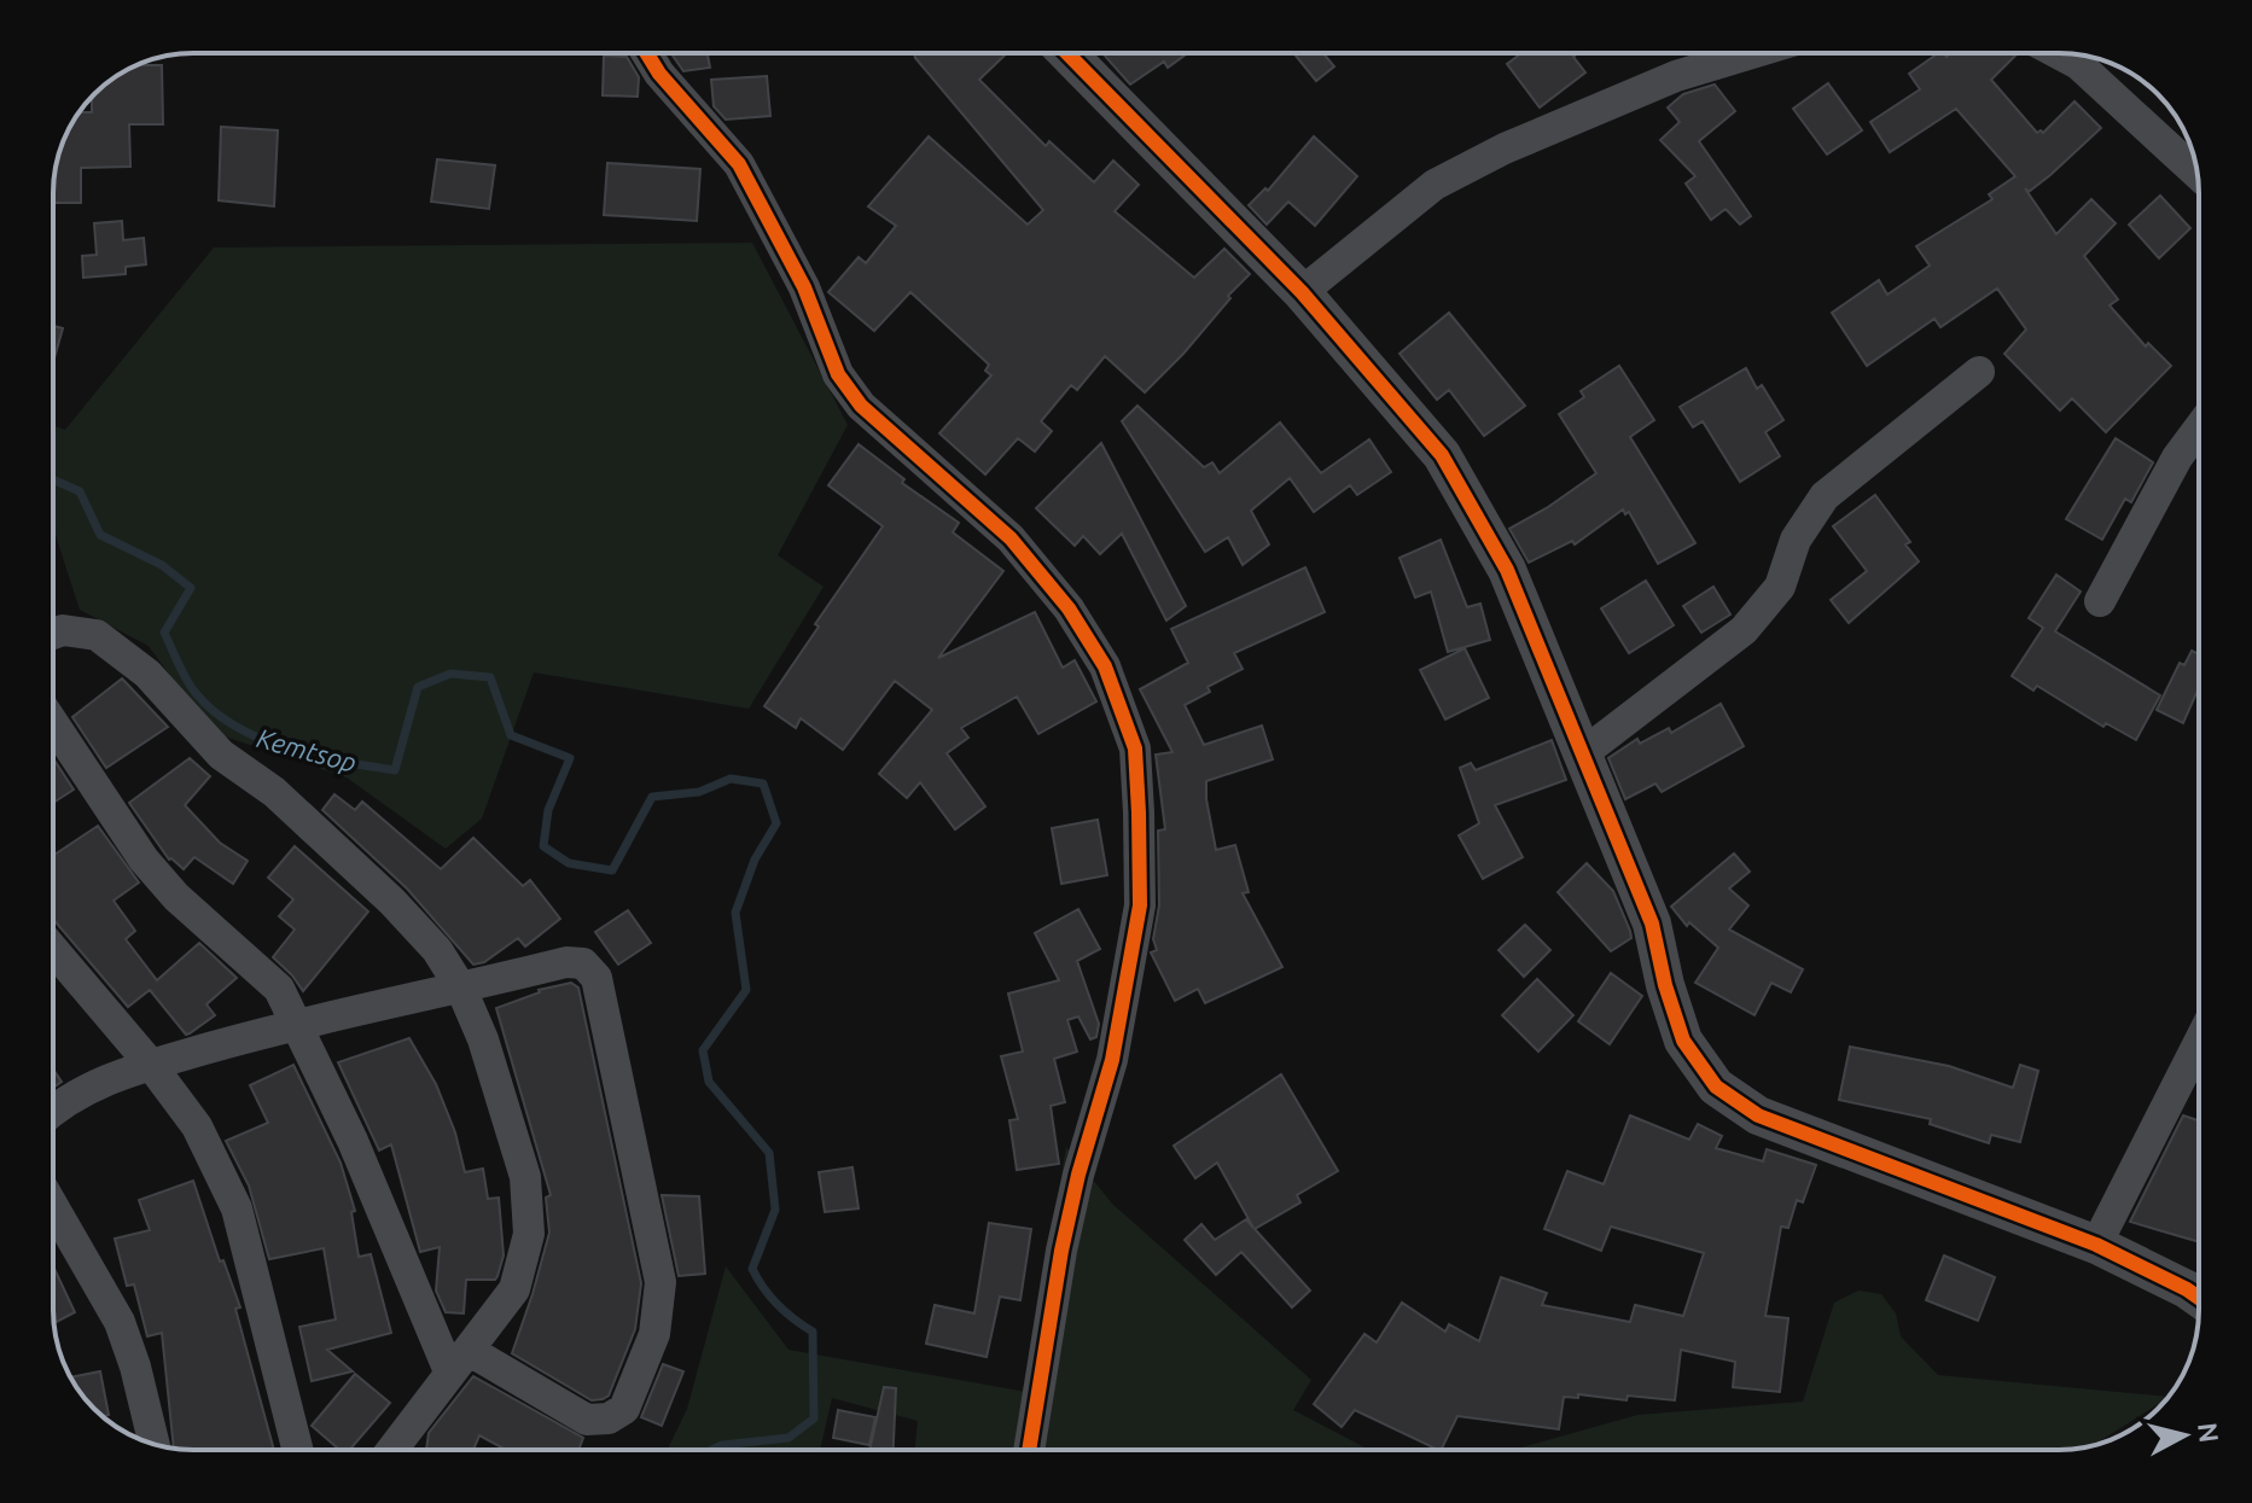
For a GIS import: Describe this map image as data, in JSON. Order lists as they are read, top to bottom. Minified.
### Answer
{"water":["Kemtsop"],"north":"right"}
